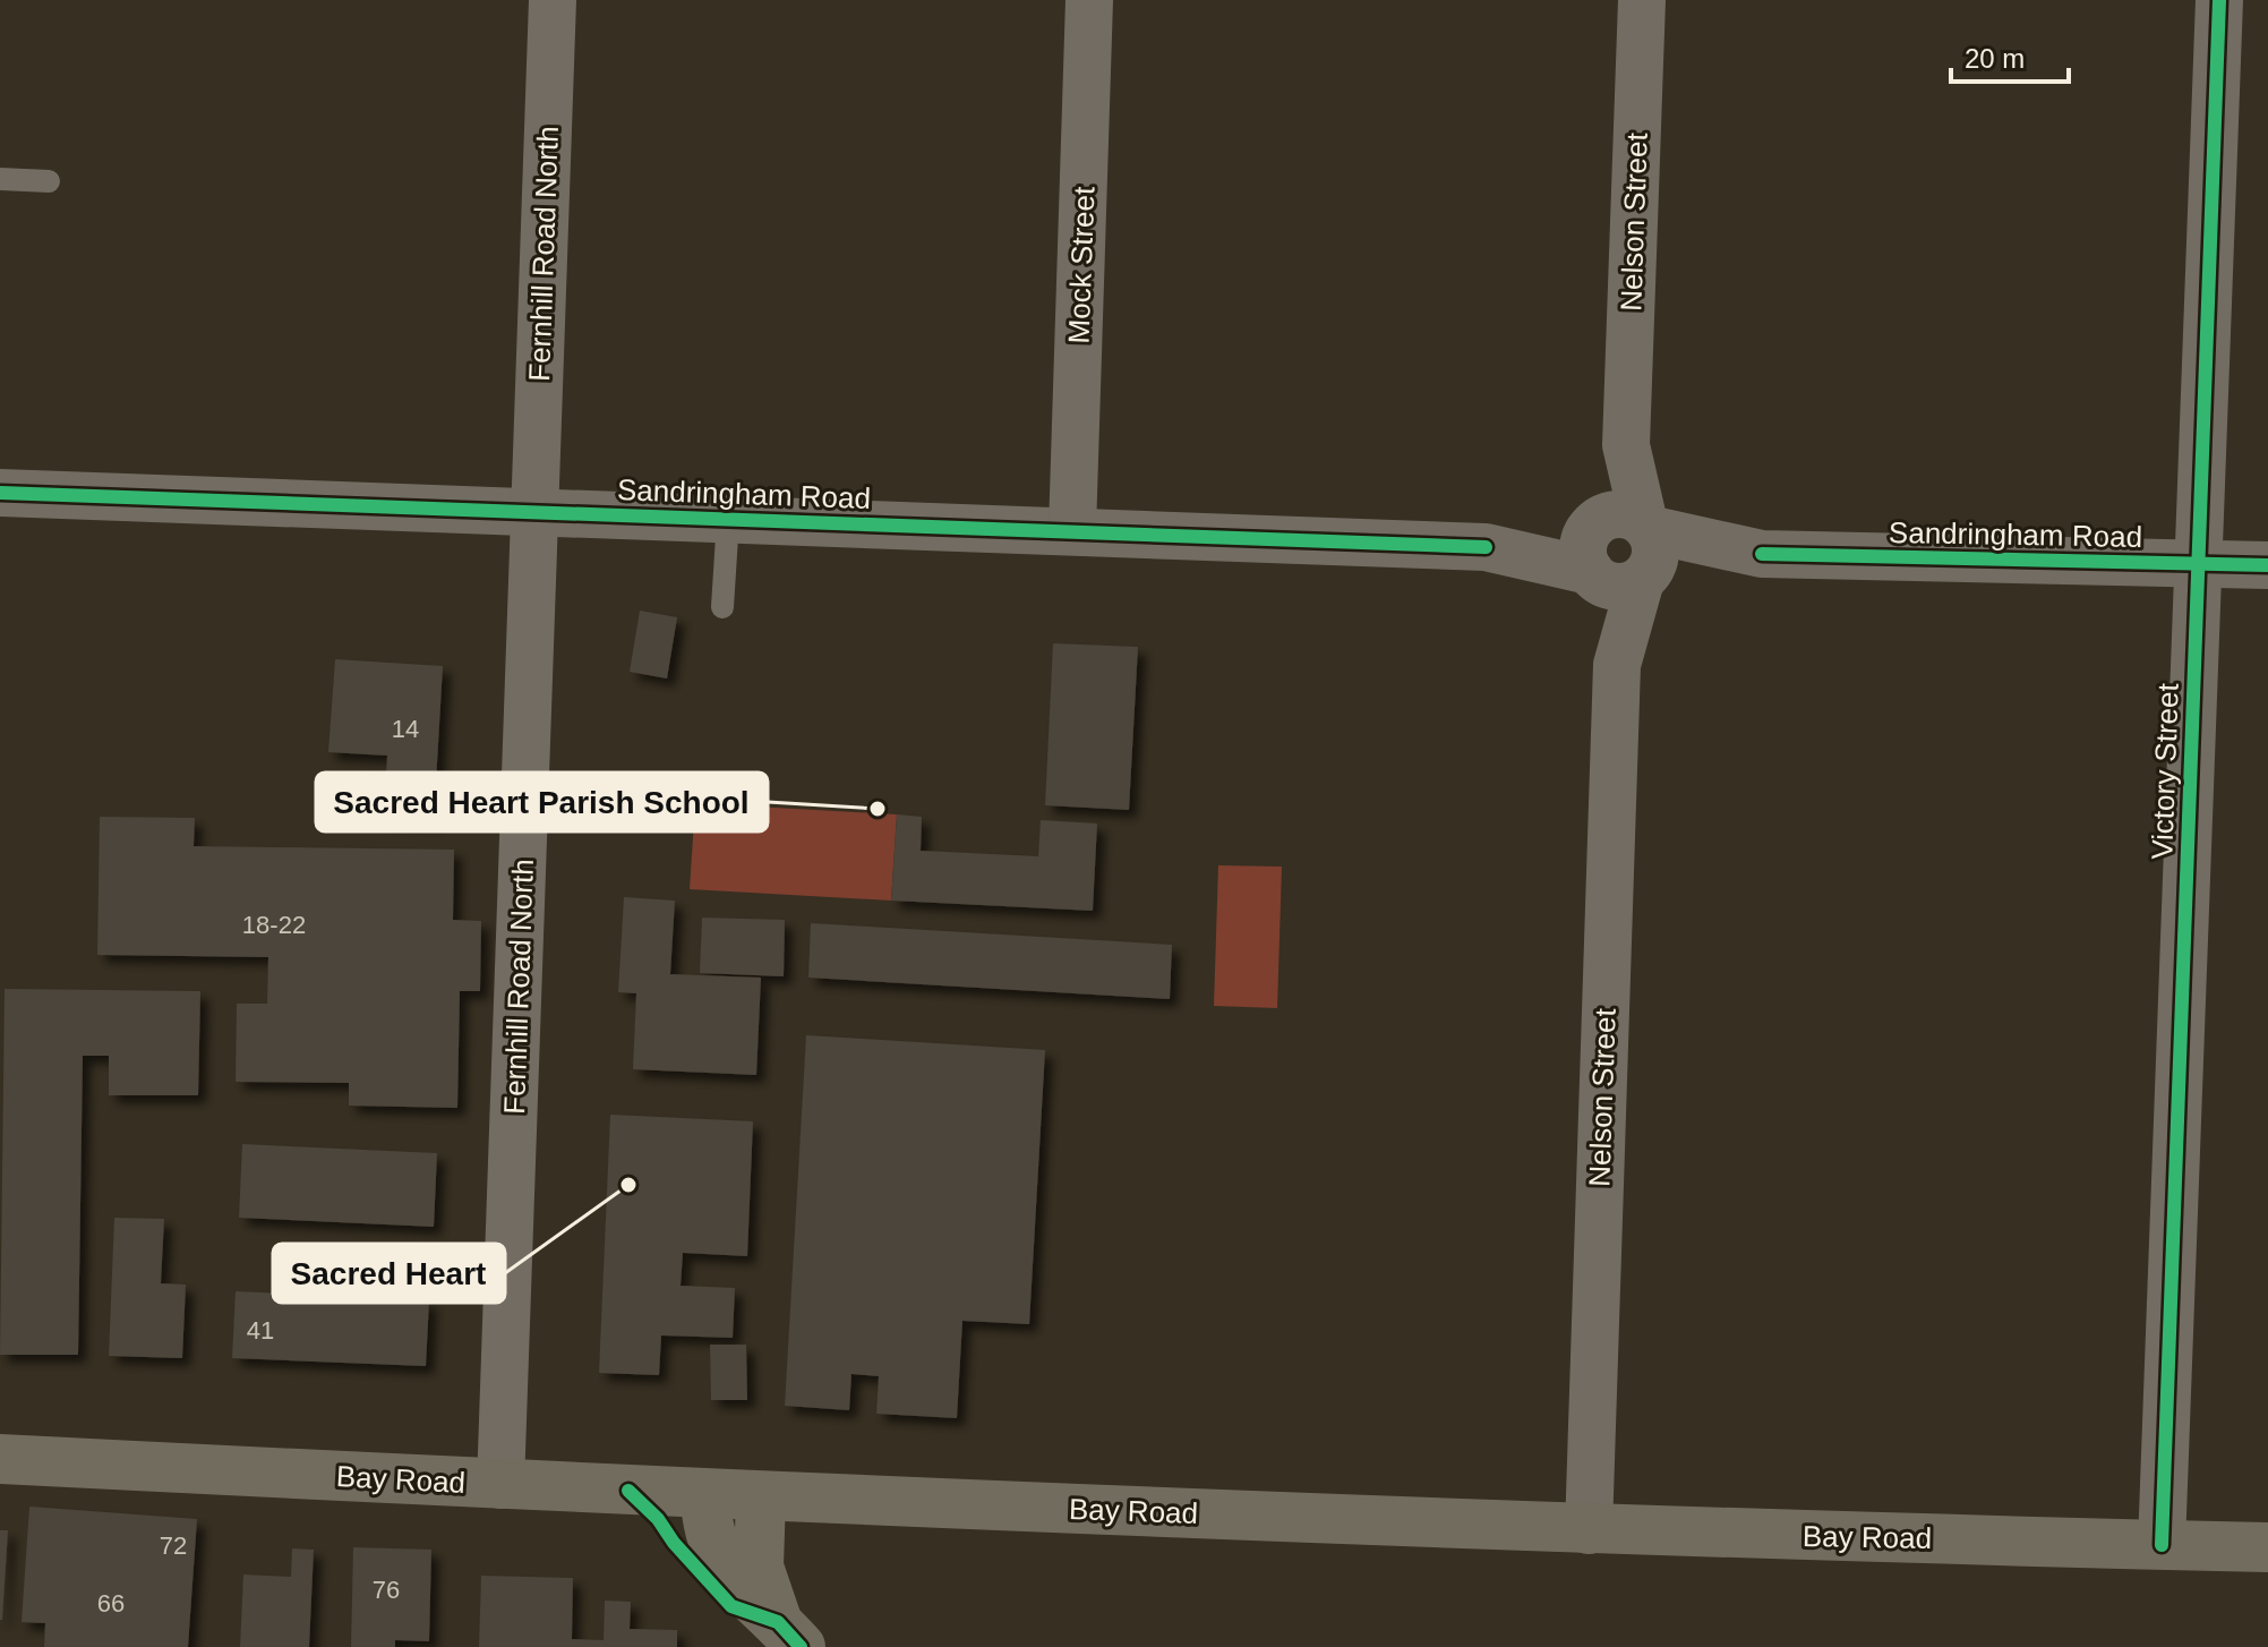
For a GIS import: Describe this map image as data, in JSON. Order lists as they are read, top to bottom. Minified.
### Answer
{"streets":{"main road":["Bay Road"],"street":["Nelson Street","Fernhill Road North","Mock Street","Sandringham Road","Victory Street"]},"crossings":[["Nelson Street","Sandringham Road"],["Nelson Street","Bay Road"],["Fernhill Road North","Sandringham Road"],["Fernhill Road North","Bay Road"],["Mock Street","Sandringham Road"],["Sandringham Road","Victory Street"],["Victory Street","Bay Road"]],"places":["Sacred Heart Parish School","Sacred Heart"],"house_numbers":["14","18-22","41","72","76","66"],"scale_bar":"20 m"}
